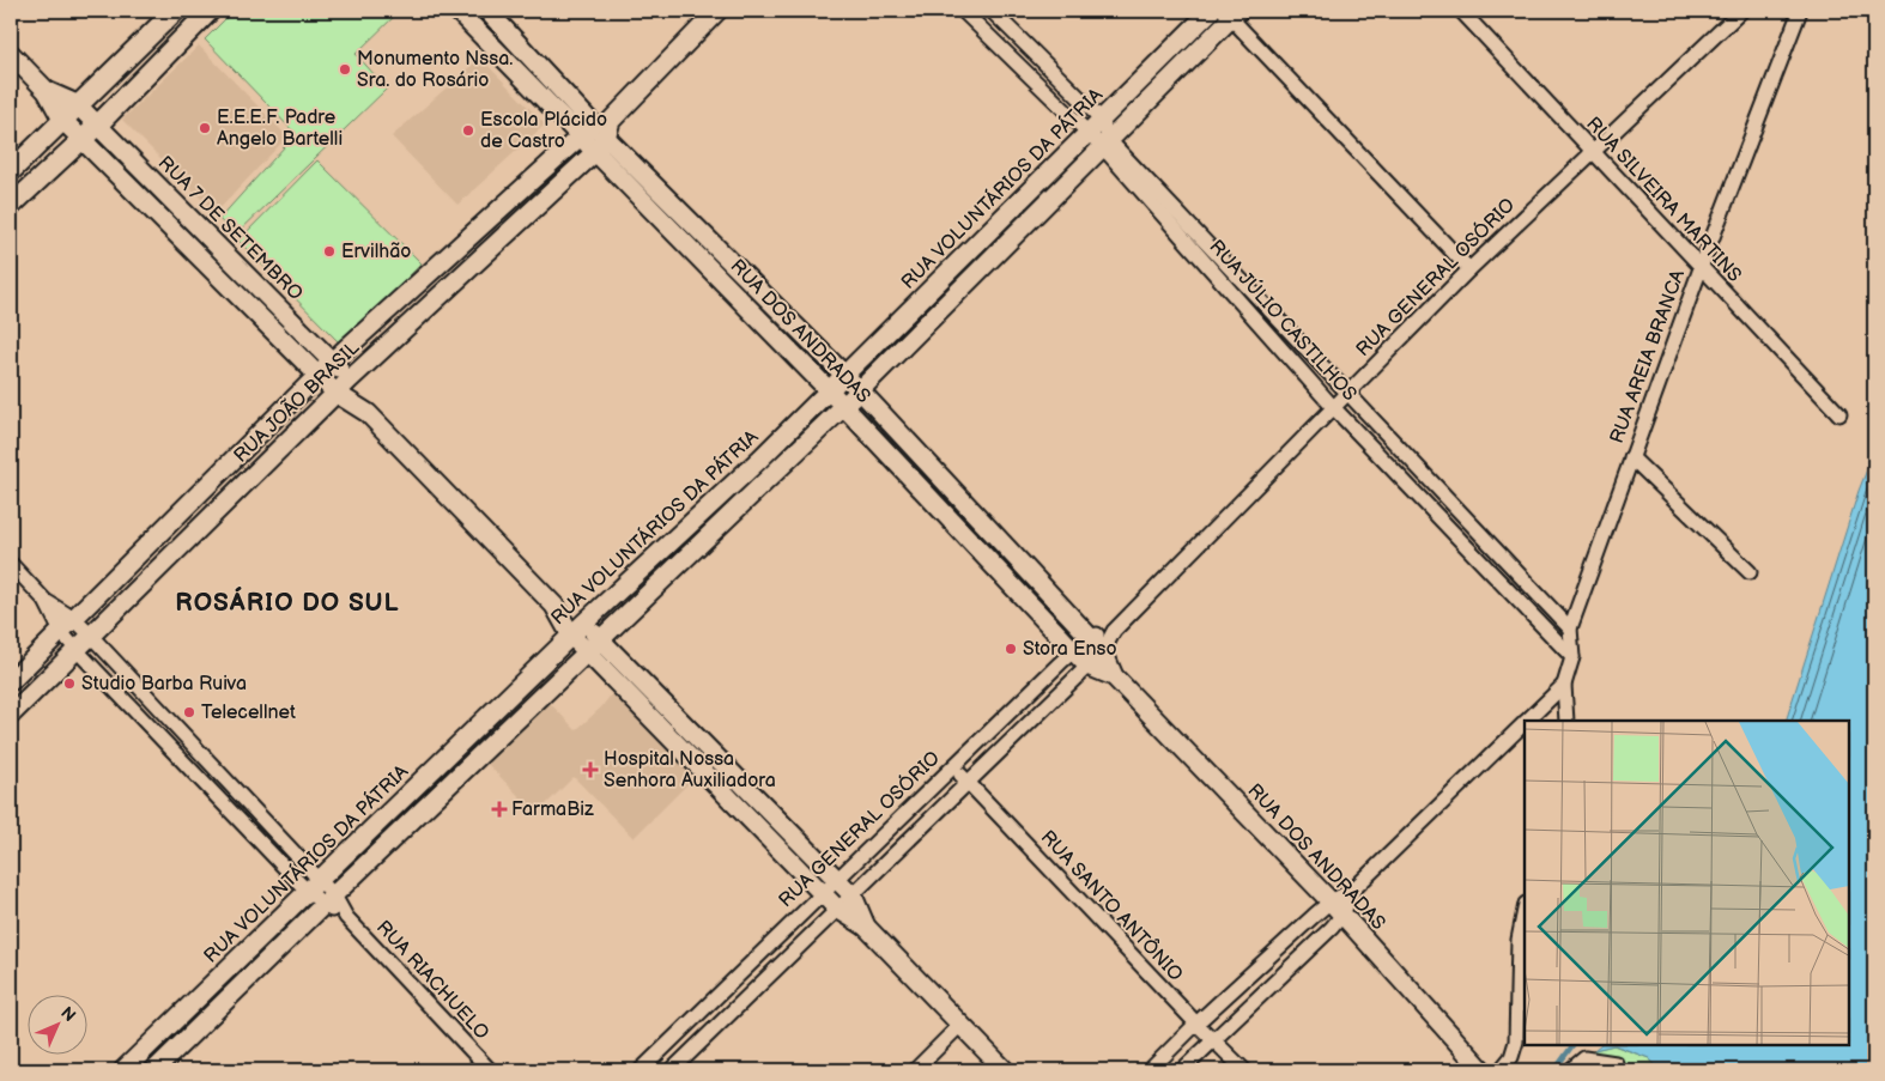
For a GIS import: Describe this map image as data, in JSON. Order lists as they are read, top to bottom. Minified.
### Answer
{"streets":{"street":["RUA VOLUNTÁRIOS DA PÁTRIA","RUA SILVEIRA MARTINS","RUA 7 DE SETEMBRO","RUA GENERAL OSÓRIO","RUA JÚLIO CASTILHOS","RUA DOS ANDRADAS","RUA AREIA BRANCA","RUA JOÃO BRASIL","RUA SANTO ANTÔNIO","RUA RIACHUELO"]},"crossings":[["RUA VOLUNTÁRIOS DA PÁTRIA","RUA 7 DE SETEMBRO"],["RUA VOLUNTÁRIOS DA PÁTRIA","RUA JÚLIO CASTILHOS"],["RUA VOLUNTÁRIOS DA PÁTRIA","RUA DOS ANDRADAS"],["RUA VOLUNTÁRIOS DA PÁTRIA","RUA RIACHUELO"],["RUA SILVEIRA MARTINS","RUA GENERAL OSÓRIO"],["RUA SILVEIRA MARTINS","RUA AREIA BRANCA"],["RUA 7 DE SETEMBRO","RUA GENERAL OSÓRIO"],["RUA 7 DE SETEMBRO","RUA JOÃO BRASIL"],["RUA GENERAL OSÓRIO","RUA JÚLIO CASTILHOS"],["RUA GENERAL OSÓRIO","RUA DOS ANDRADAS"],["RUA GENERAL OSÓRIO","RUA SANTO ANTÔNIO"],["RUA JÚLIO CASTILHOS","RUA AREIA BRANCA"],["RUA DOS ANDRADAS","RUA JOÃO BRASIL"]],"districts":["ROSÁRIO DO SUL"],"places":{"other":["Monumento Nssa. Sra. do Rosário","E.E.E.F. Padre Angelo Bartelli","Escola Plácido de Castro","Ervilhão","Stora Enso","Studio Barba Ruiva","Telecellnet"],"health":["Hospital Nossa Senhora Auxiliadora","FarmaBiz"]},"north":"top right"}
